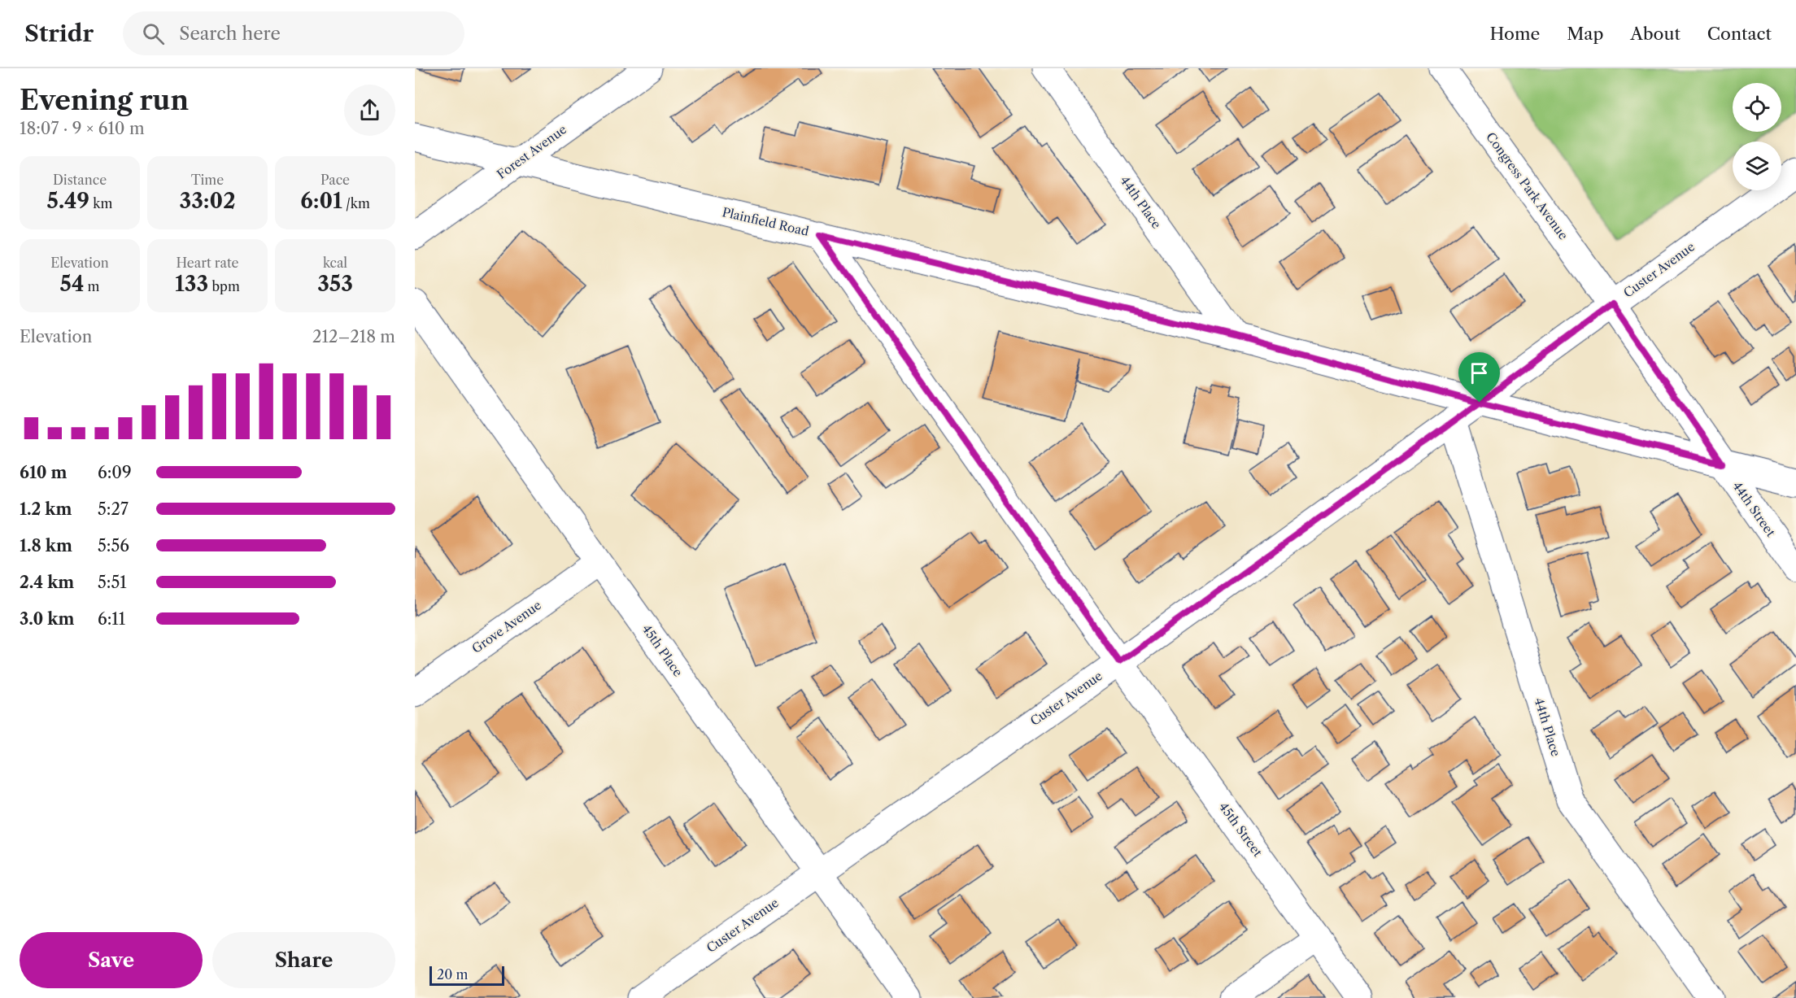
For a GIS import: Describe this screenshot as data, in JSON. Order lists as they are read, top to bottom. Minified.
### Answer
{"streets":{"street":["Forest Avenue","Congress Park Avenue","44th Place","Plainfield Road","Custer Avenue","44th Street","Grove Avenue","45th Place","45th Street"]},"crossings":[["Forest Avenue","Plainfield Road"],["Congress Park Avenue","Custer Avenue"],["Congress Park Avenue","44th Street"],["44th Place","Plainfield Road"],["44th Place","Custer Avenue"],["Plainfield Road","Custer Avenue"],["Plainfield Road","44th Street"],["Plainfield Road","45th Street"],["Custer Avenue","44th Street"],["Custer Avenue","45th Place"],["Custer Avenue","45th Street"],["Grove Avenue","45th Place"]],"scale_bar":"20 m","page":{"header":"Stridr","search":"Search here","nav":["Home","Map","About","Contact"],"heading":["Evening run","18:07 · 9 × 610 m"],"stats":[["Distance","5.49 km"],["Time","33:02"],["Pace","6:01 /km"],["Elevation","54 m"],["Heart rate","133 bpm"],["kcal","353"]],"chart":["Elevation","212–218 m"],"list":[{"name":"610 m","note":"6:09"},{"name":"1.2 km","note":"5:27"},{"name":"1.8 km","note":"5:56"},{"name":"2.4 km","note":"5:51"},{"name":"3.0 km","note":"6:11"}],"buttons":["Save","Share"],"scale":"20 m"}}
